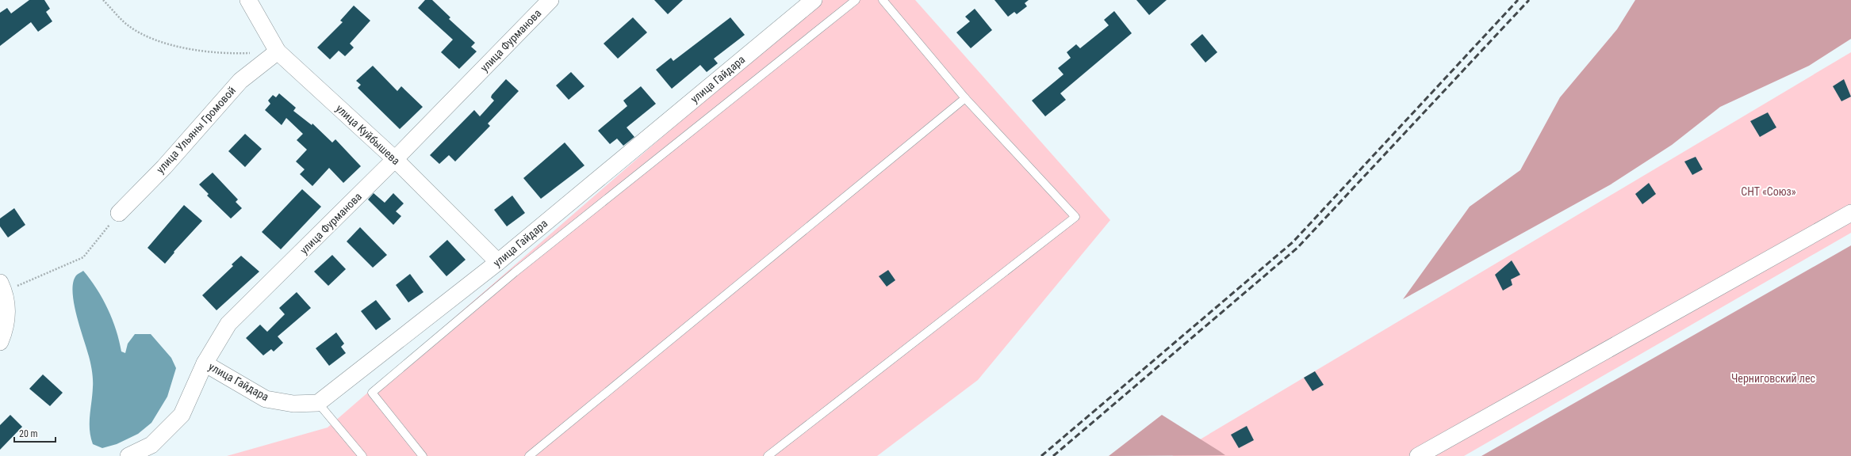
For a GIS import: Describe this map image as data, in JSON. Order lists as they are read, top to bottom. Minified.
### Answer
{"streets":{"street":["улица Фурманова","улица Гайдара","улица Ульяны Громовой","улица Куйбышева"]},"crossings":[["улица Фурманова","улица Гайдара"],["улица Фурманова","улица Куйбышева"],["улица Гайдара","улица Куйбышева"],["улица Ульяны Громовой","улица Куйбышева"]],"parks":["СНТ «Союз»","Черниговский лес"],"scale_bar":"20 m"}
